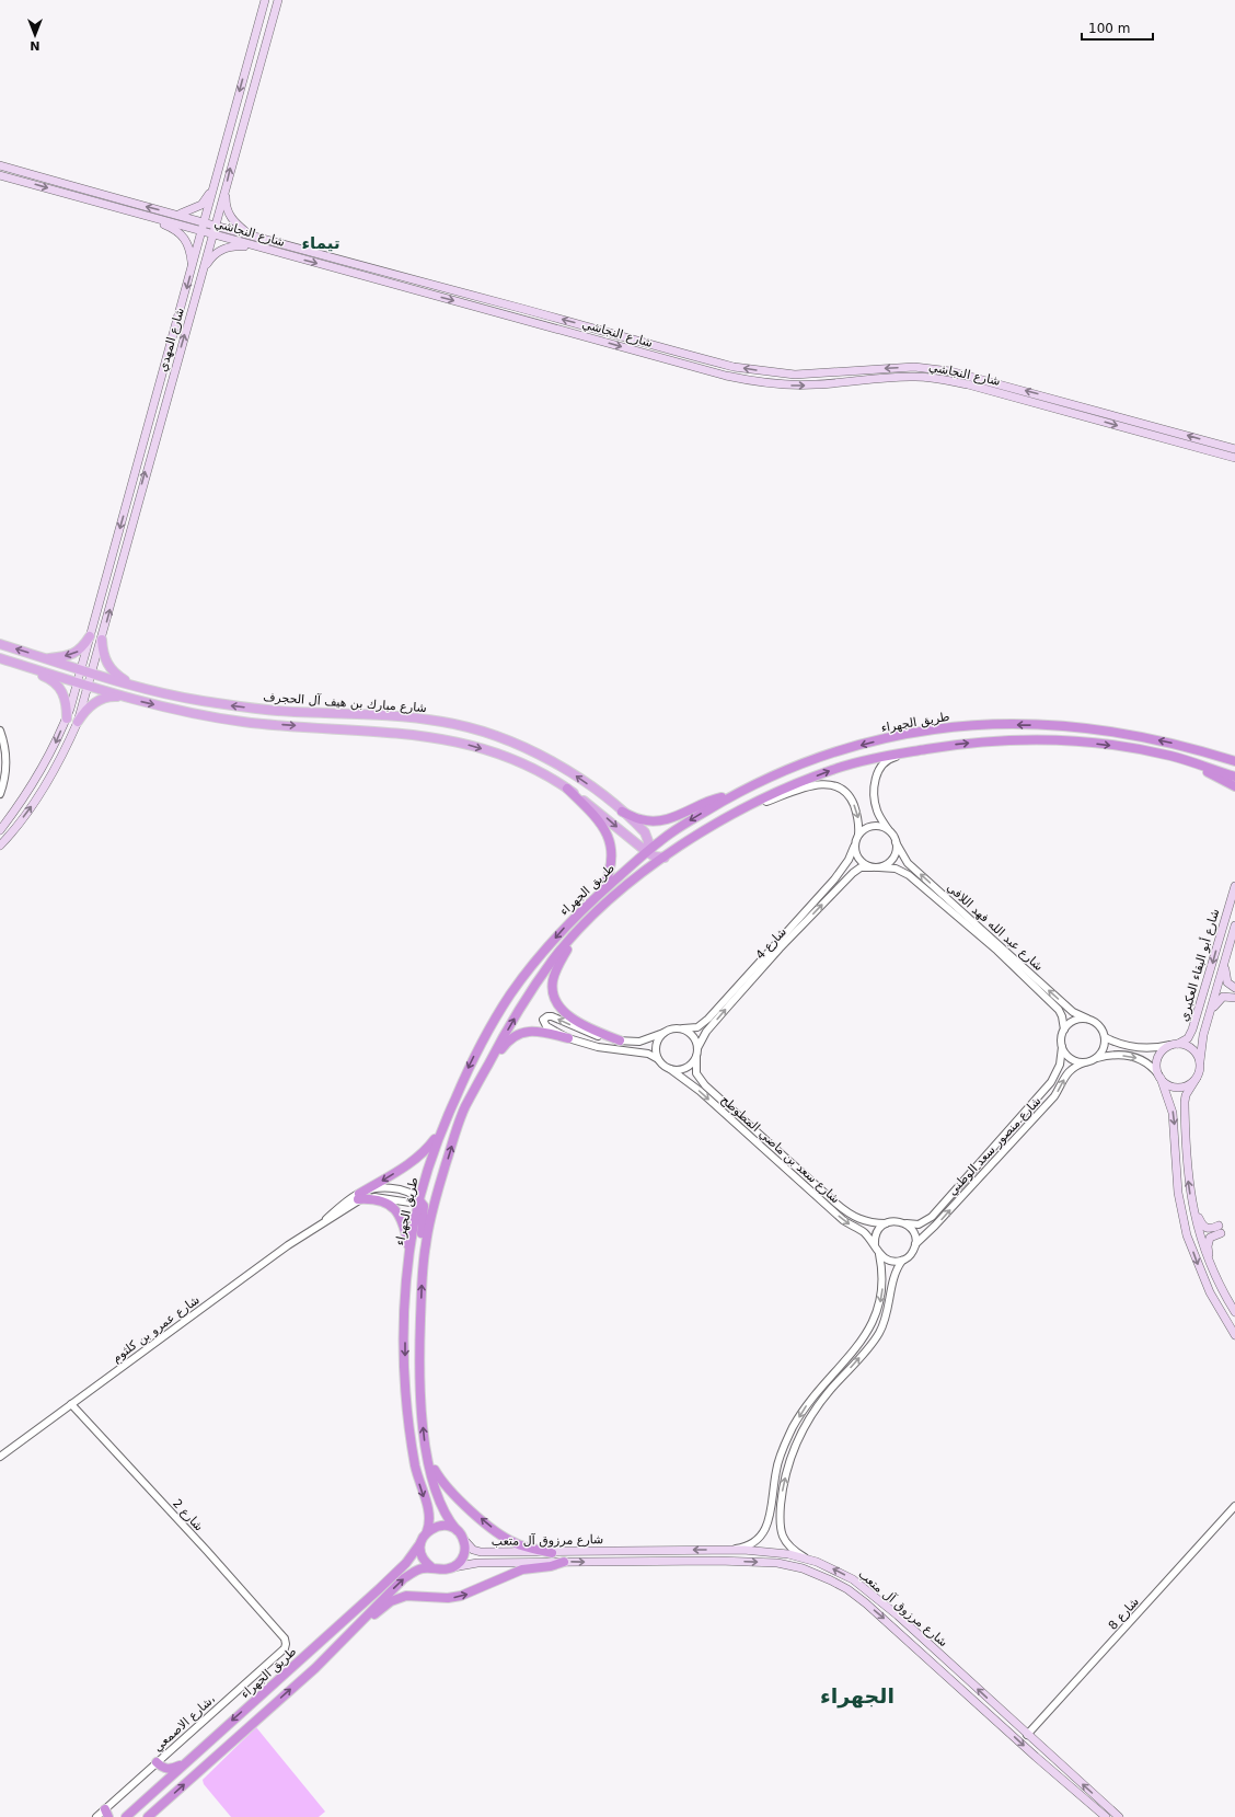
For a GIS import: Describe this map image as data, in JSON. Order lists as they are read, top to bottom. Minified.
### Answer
{"streets":{"highway":["طريق الجهراء"],"main road":["شارع النجاشي","شارع المهدي","شارع مبارك بن هيف آل الحجرف","شارع أبو البقاء العكبري","شارع مرزوق آل متعب"],"street":["شارع عبد الله فهد اللافي","شارع 4","شارع منصور سعد الوطني","شارع سعد بن ماضي المطوطح","شارع عمرو بن كلثوم","شارع 2","شارع 8","شارع الاصمعي،"]},"crossings":[["شارع النجاشي","شارع المهدي"],["شارع المهدي","شارع مبارك بن هيف آل الحجرف"],["شارع مبارك بن هيف آل الحجرف","طريق الجهراء"],["طريق الجهراء","شارع عمرو بن كلثوم"],["طريق الجهراء","شارع مرزوق آل متعب"],["شارع عبد الله فهد اللافي","شارع 4"],["شارع عبد الله فهد اللافي","شارع منصور سعد الوطني"],["شارع 4","شارع سعد بن ماضي المطوطح"],["شارع منصور سعد الوطني","شارع سعد بن ماضي المطوطح"],["شارع عمرو بن كلثوم","شارع 2"],["شارع 2","شارع الاصمعي،"],["شارع مرزوق آل متعب","شارع 8"]],"districts":["تيماء","الجهراء"],"scale_bar":"100 m","north":"bottom"}
